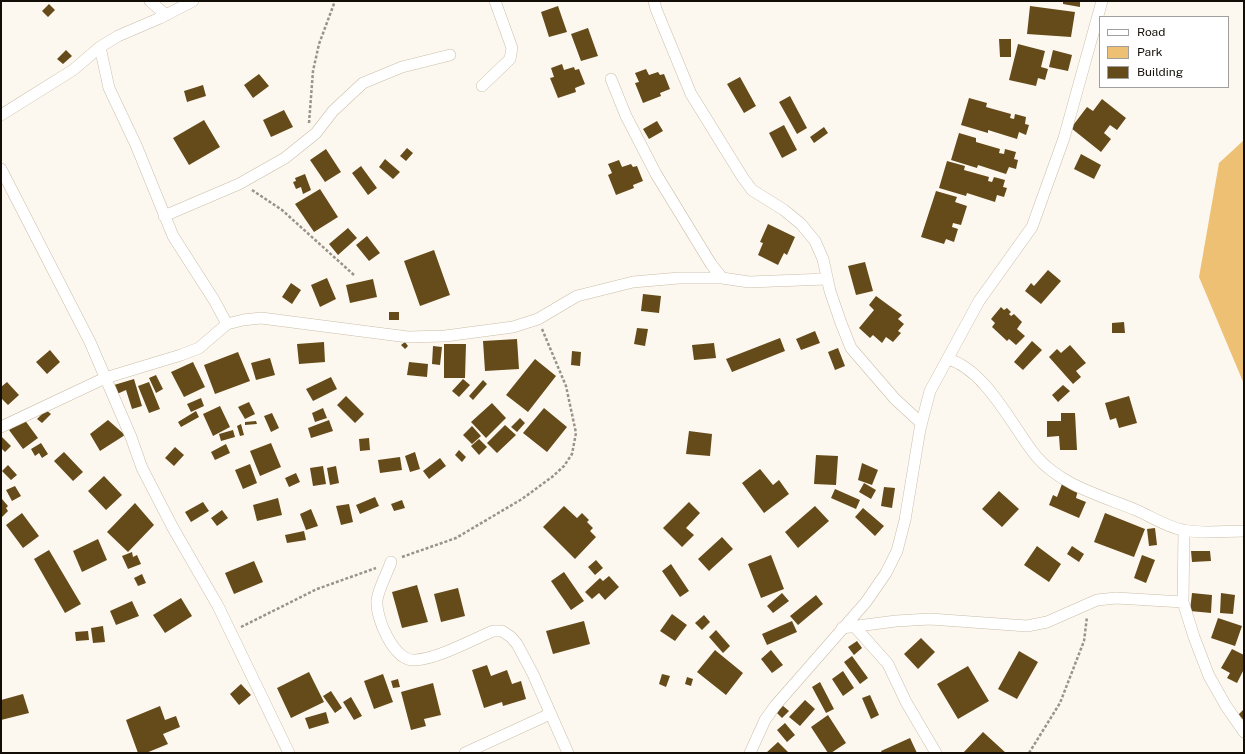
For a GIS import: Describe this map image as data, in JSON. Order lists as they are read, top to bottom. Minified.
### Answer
{"legend":["Road","Park","Building"]}
